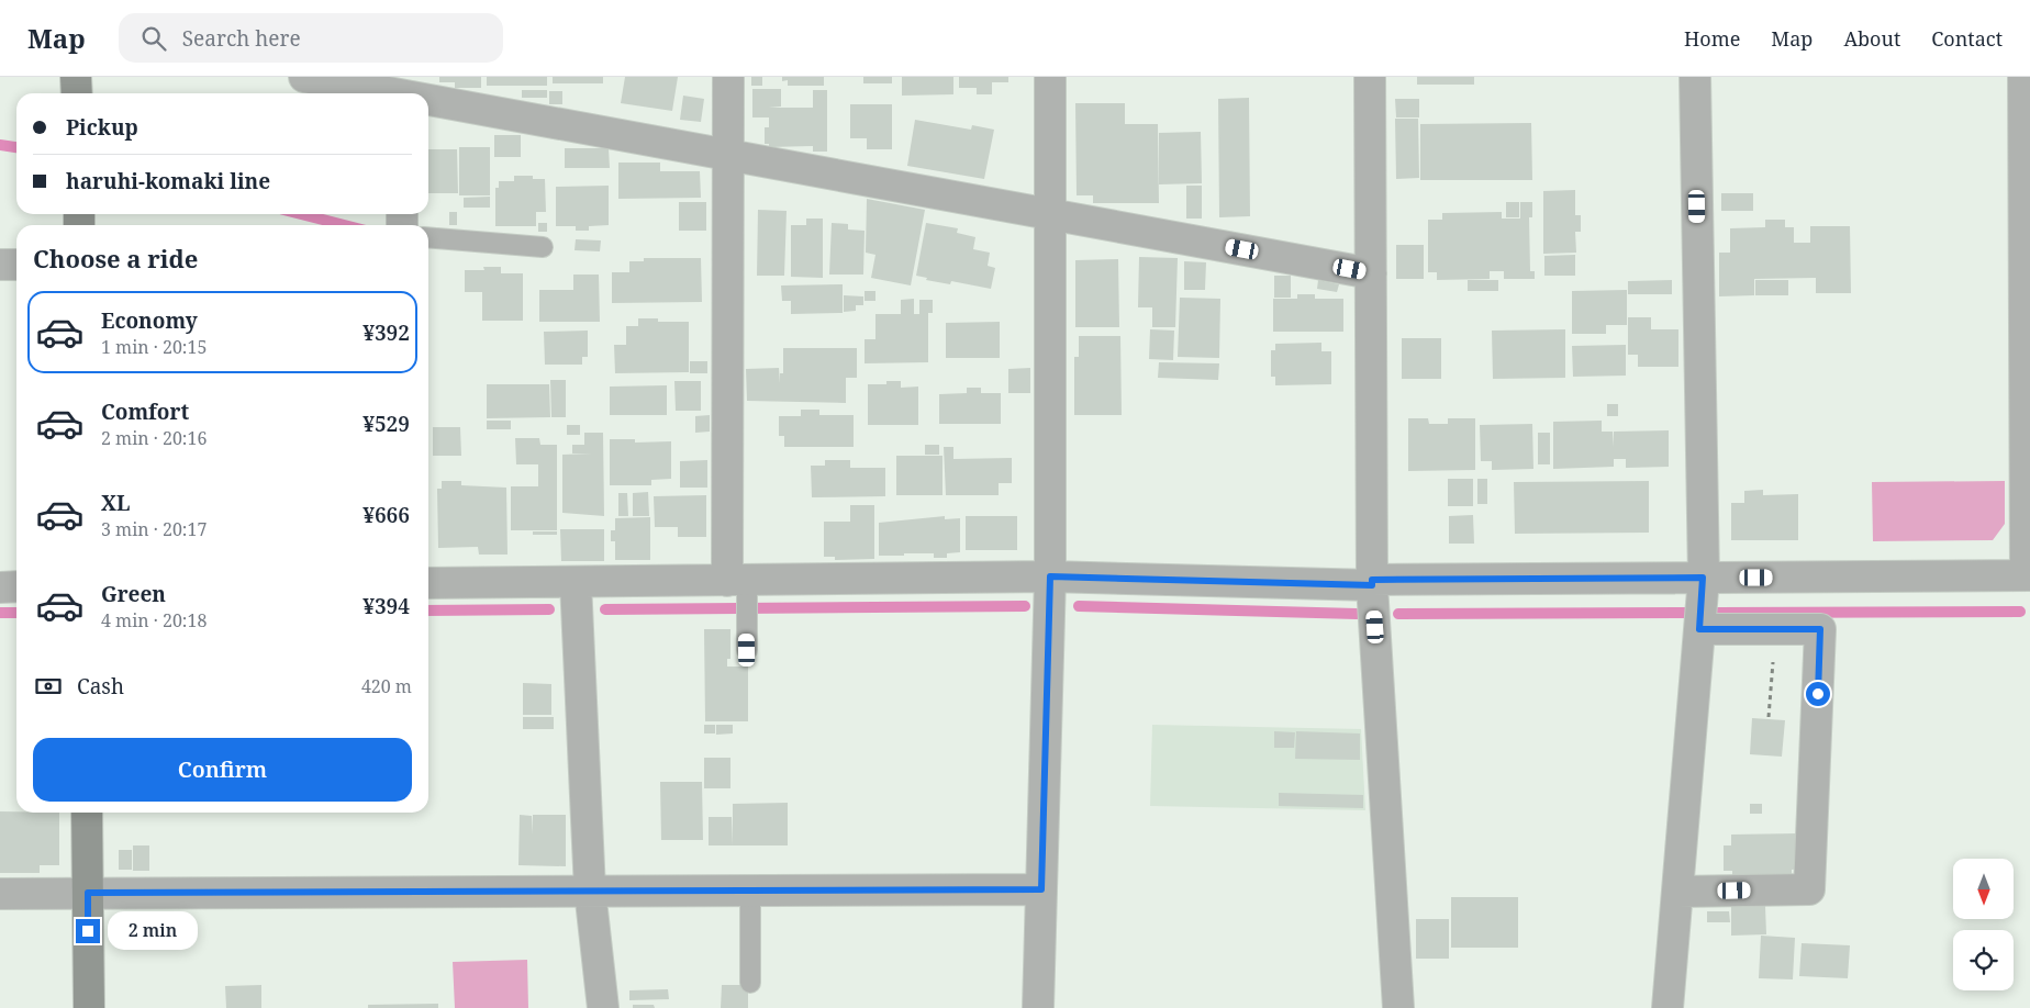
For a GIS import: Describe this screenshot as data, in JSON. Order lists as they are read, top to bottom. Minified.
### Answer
{"north":"bottom","page":{"header":"Map","search":"Search here","nav":["Home","Map","About","Contact"],"banner":["Pickup","haruhi-komaki line"],"heading":"Choose a ride","list":[{"name":"Economy","note":"1 min · 20:15","value":"¥392"},{"name":"Comfort","note":"2 min · 20:16","value":"¥529"},{"name":"XL","note":"3 min · 20:17","value":"¥666"},{"name":"Green","note":"4 min · 20:18","value":"¥394"}],"pay":["Cash","420 m"],"buttons":"Confirm","bubble":"2 min"}}
